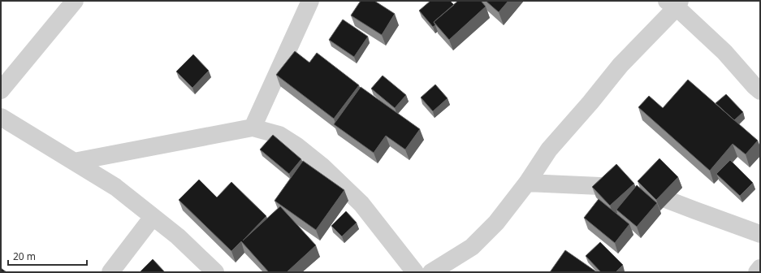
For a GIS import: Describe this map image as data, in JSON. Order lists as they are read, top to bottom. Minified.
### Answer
{"scale_bar":"20 m"}
